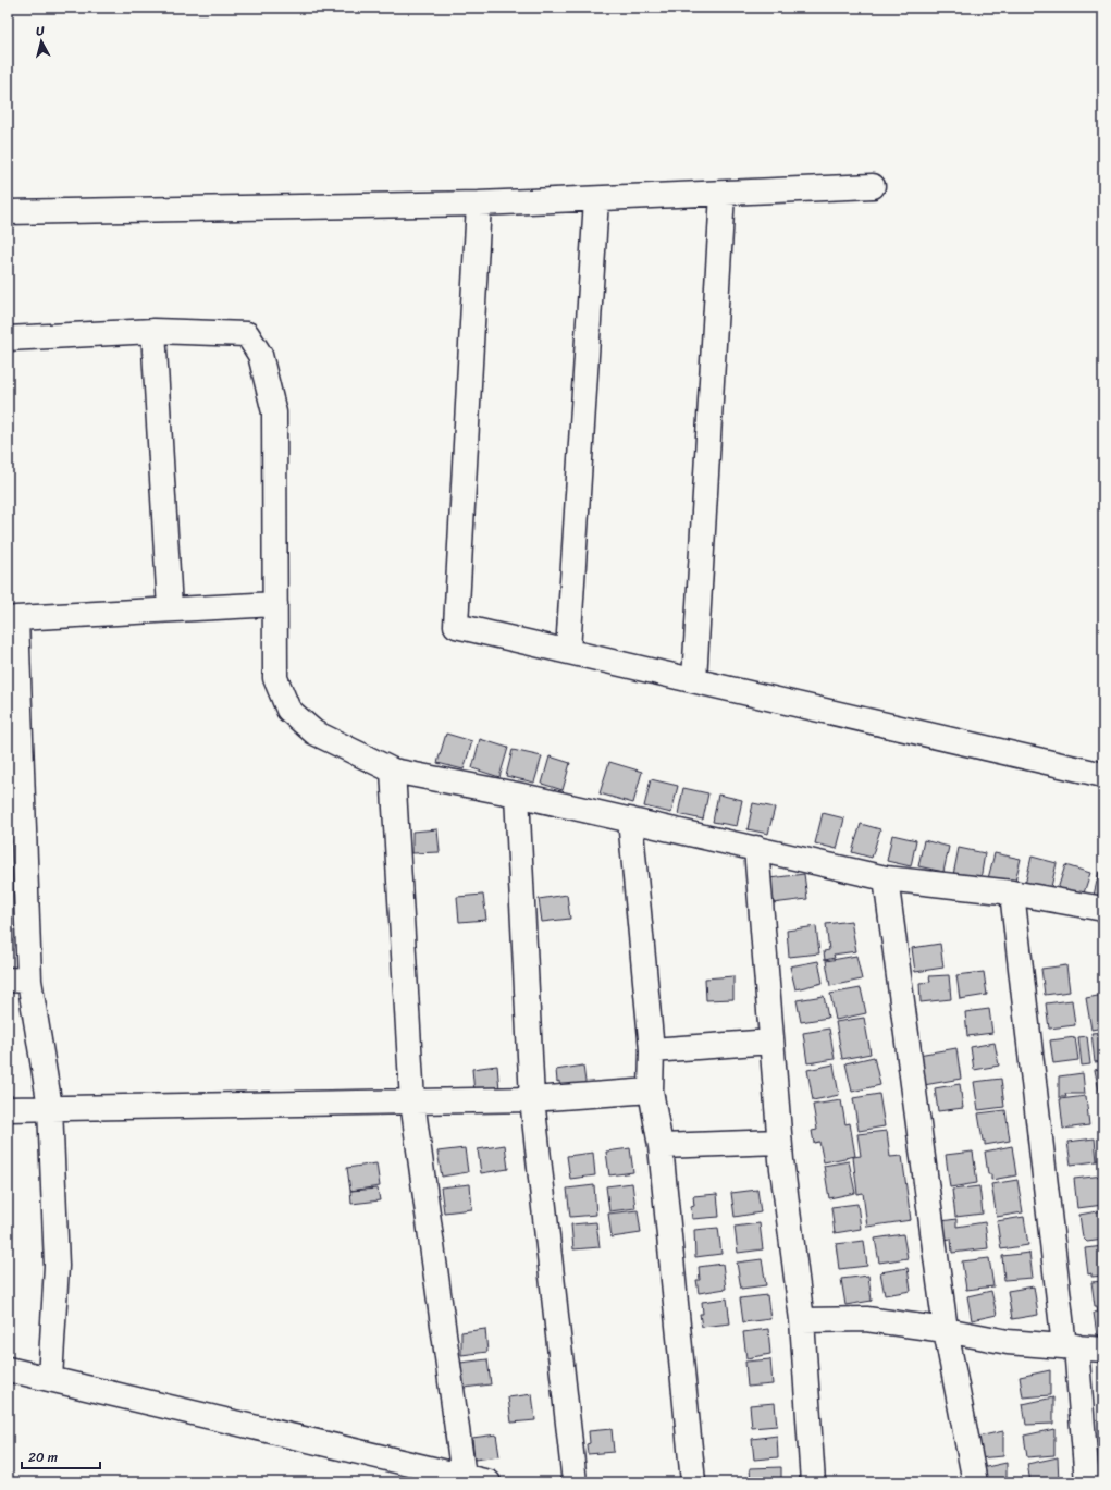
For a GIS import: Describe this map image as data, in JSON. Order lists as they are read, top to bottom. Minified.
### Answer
{"scale_bar":"20 m","north":"top"}
